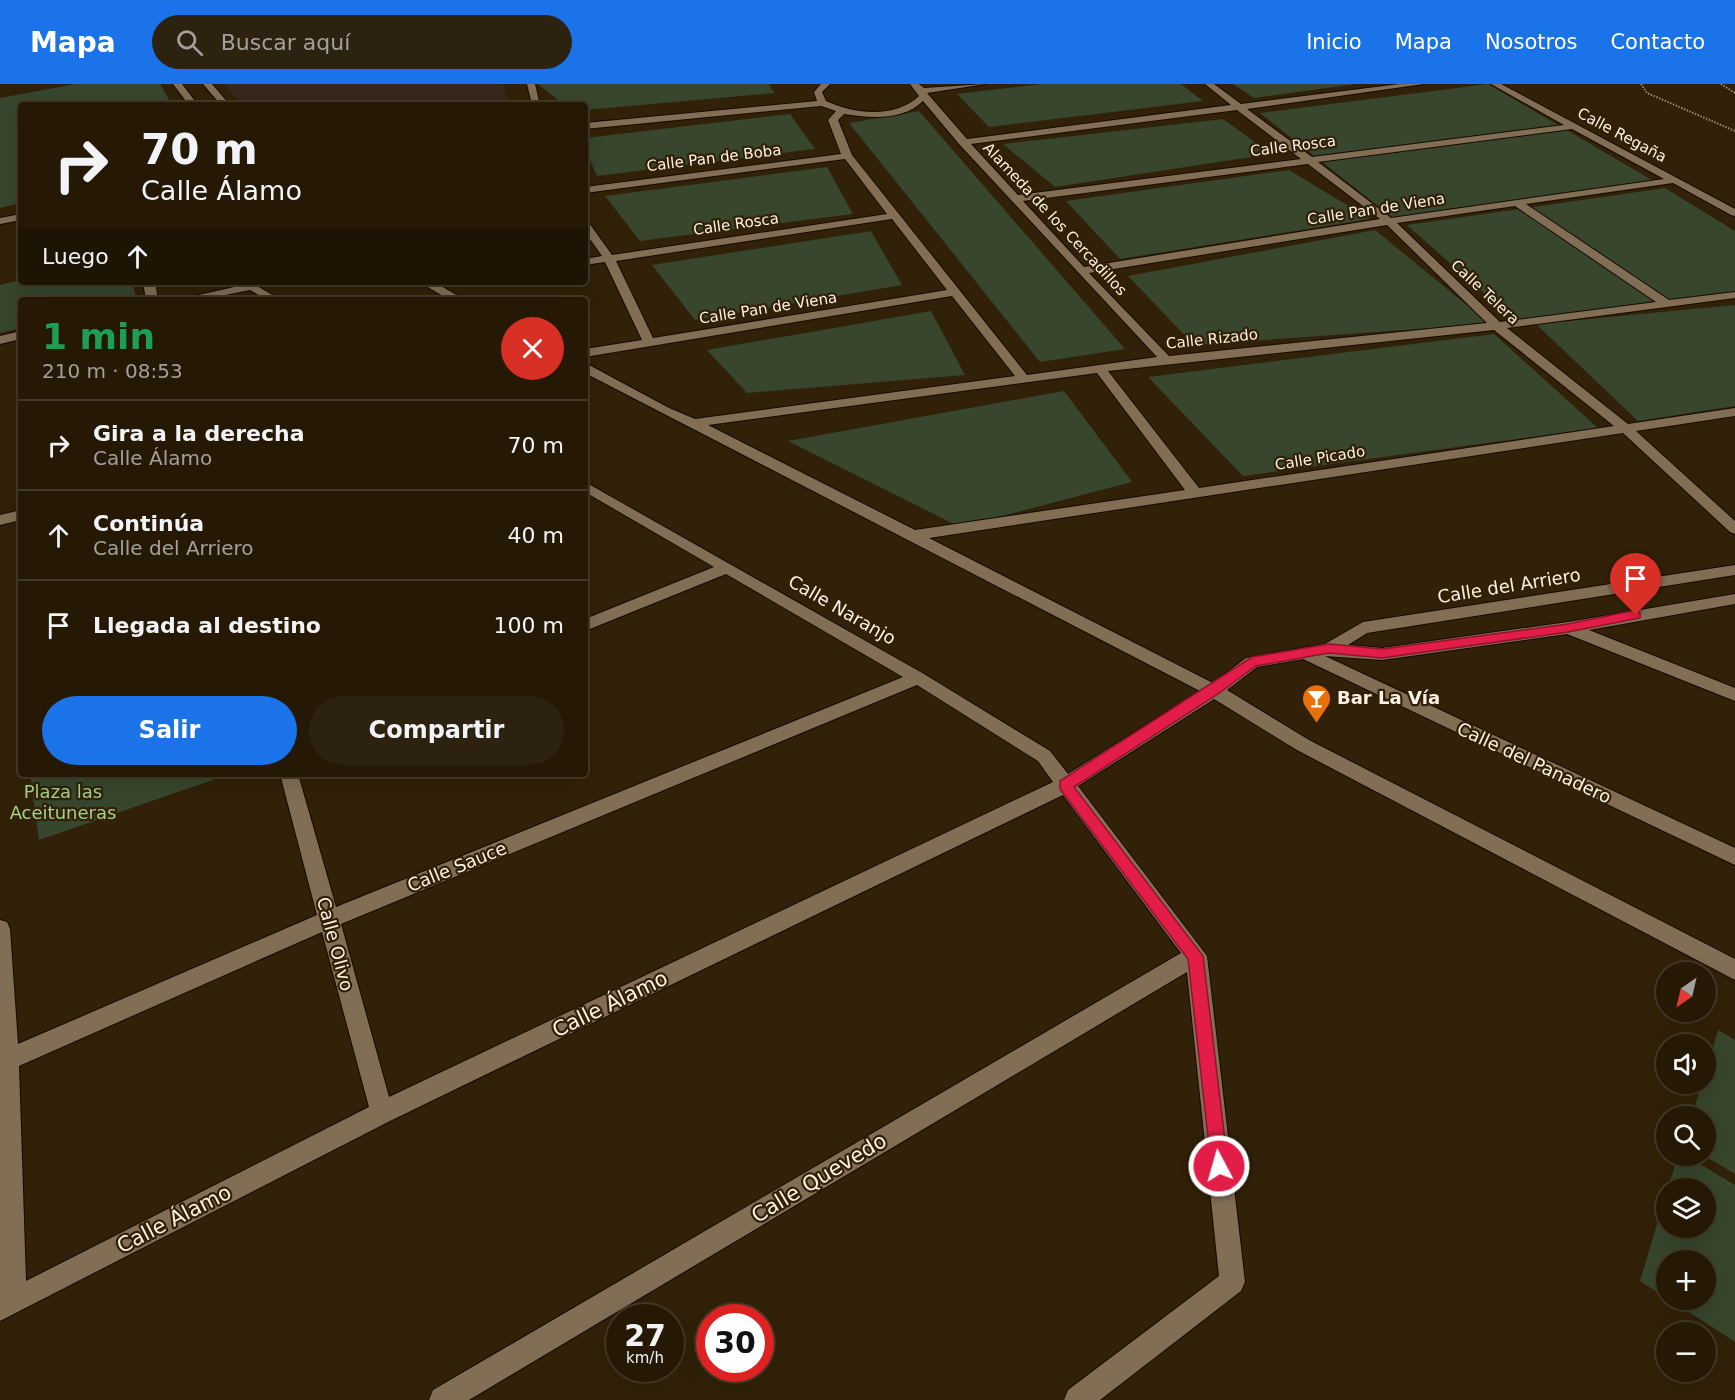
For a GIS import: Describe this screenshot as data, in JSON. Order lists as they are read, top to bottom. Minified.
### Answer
{"streets":{"street":["Calle Regaña","Calle Rosca","Calle Pan de Boba","Calle Pan de Viena","Alameda de los Cercadillos","Calle Telera","Calle Rizado","Calle Picado","Calle del Arriero","Calle Naranjo","Calle del Panadero","Calle Sauce","Calle Olivo","Calle Álamo","Calle Quevedo"]},"crossings":[["Calle Regaña","Calle Rosca"],["Calle Regaña","Calle Pan de Viena"],["Calle Rosca","Alameda de los Cercadillos"],["Calle Rosca","Calle Telera"],["Calle Pan de Viena","Alameda de los Cercadillos"],["Calle Pan de Viena","Calle Telera"],["Alameda de los Cercadillos","Calle Rizado"],["Calle Telera","Calle Rizado"],["Calle Telera","Calle Picado"],["Calle del Arriero","Calle del Panadero"],["Calle del Arriero","Calle Álamo"],["Calle Naranjo","Calle Sauce"],["Calle Naranjo","Calle Álamo"],["Calle Naranjo","Calle Quevedo"],["Calle Sauce","Calle Olivo"],["Calle Olivo","Calle Álamo"]],"parks":["Plaza las Aceituneras"],"places":{"bar":["Bar La Vía"]},"north":"bottom left","page":{"header":"Mapa","search":"Buscar aquí","nav":["Inicio","Mapa","Nosotros","Contacto"],"turn":["70 m","Calle Álamo"],"then":"Luego","heading":["1 min","210 m · 08:53"],"list":[{"name":"Gira a la derecha","note":"Calle Álamo","value":"70 m"},{"name":"Continúa","note":"Calle del Arriero","value":"40 m"},{"name":"Llegada al destino","value":"100 m"}],"buttons":["Salir","Compartir"],"map_buttons":["+","−"],"speed":"27 km/h","limit":"30"}}
